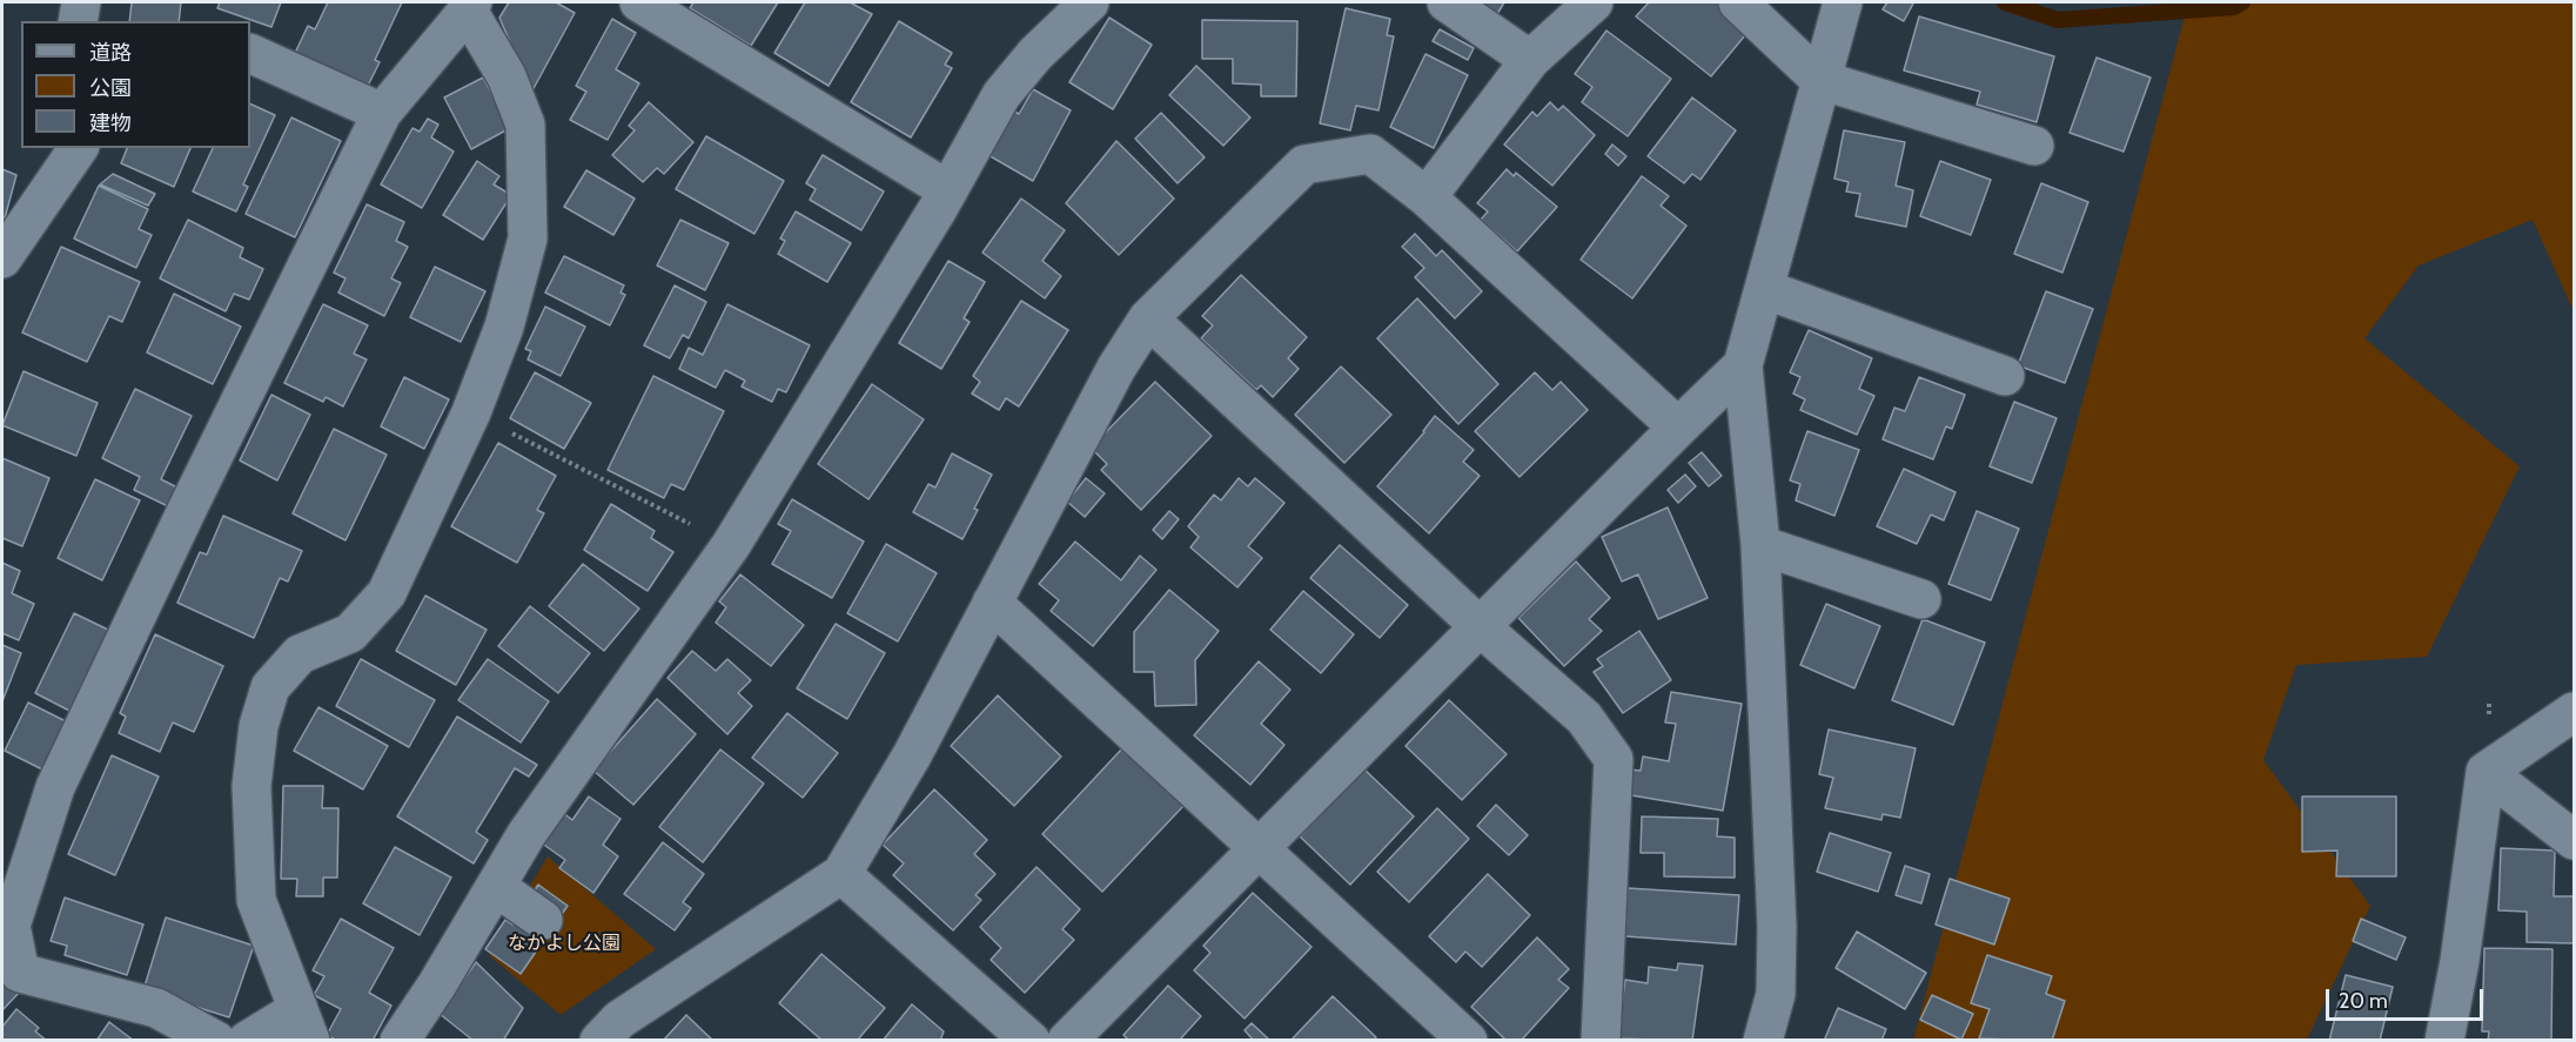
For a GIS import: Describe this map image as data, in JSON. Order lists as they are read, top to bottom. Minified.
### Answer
{"parks":["なかよし公園"],"legend":["道路","公園","建物"],"scale_bar":"20 m"}
